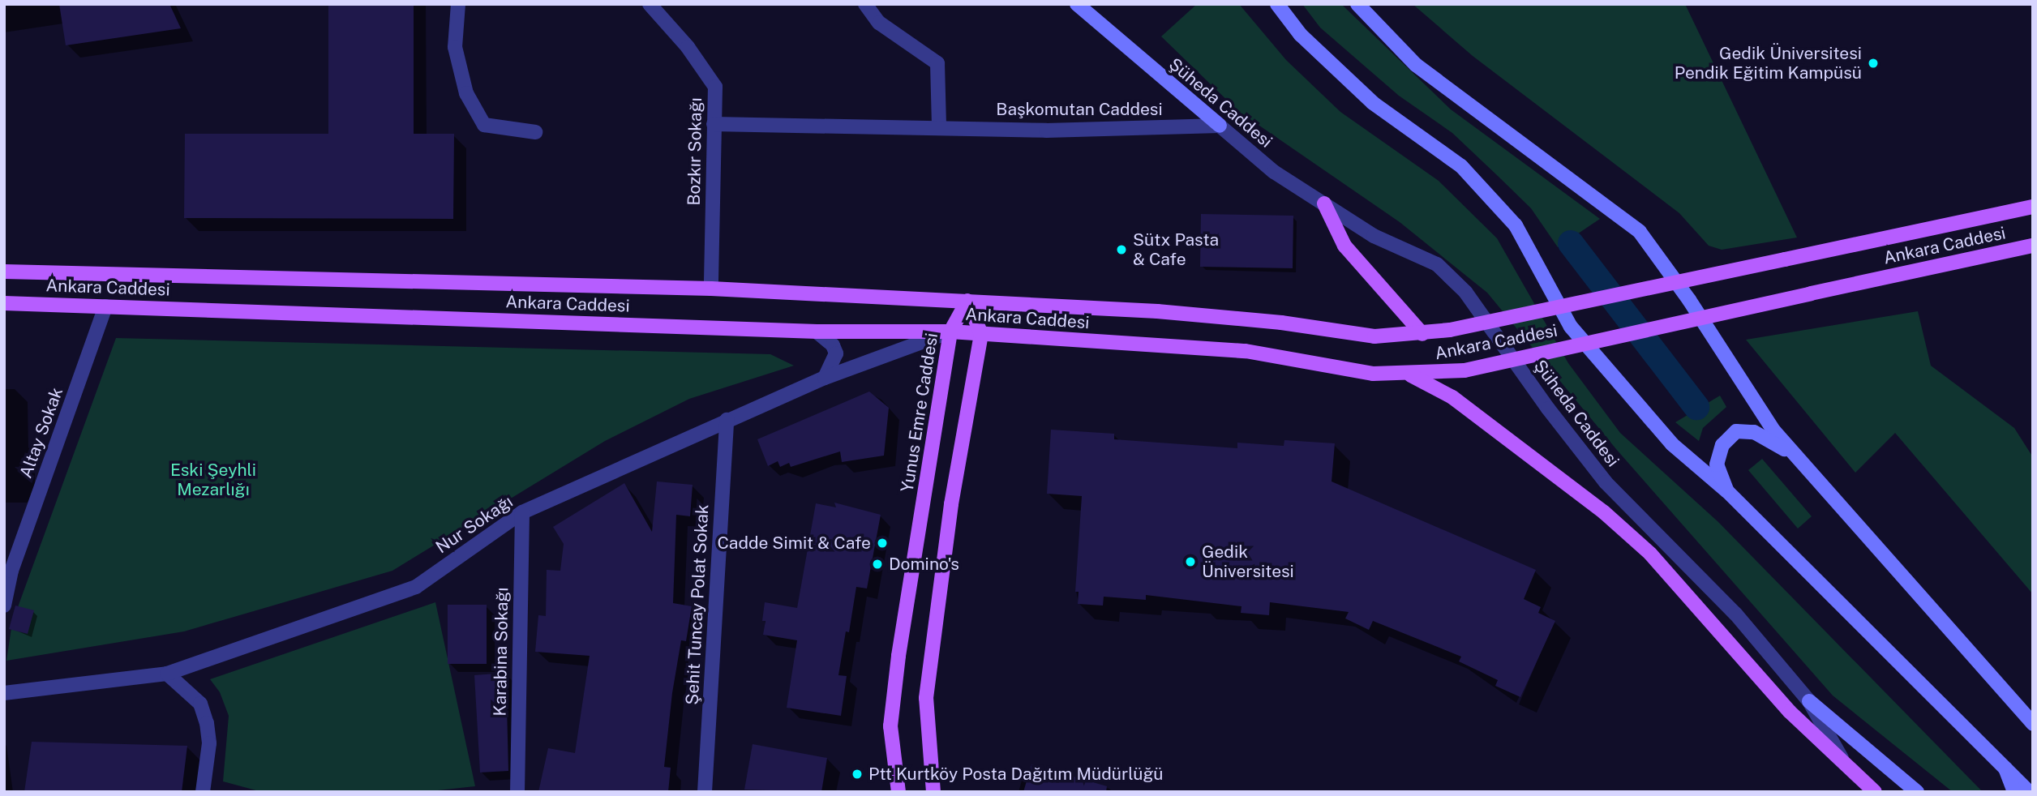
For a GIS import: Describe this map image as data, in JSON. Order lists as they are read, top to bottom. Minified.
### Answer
{"streets":{"main road":["Ankara Caddesi","Yunus Emre Caddesi"],"street":["Şüheda Caddesi","Başkomutan Caddesi","Bozkır Sokağı","Altay Sokak","Nur Sokağı","Şehit Tuncay Polat Sokak","Karabina Sokağı"]},"crossings":[["Şüheda Caddesi","Başkomutan Caddesi"],["Başkomutan Caddesi","Bozkır Sokağı"],["Bozkır Sokağı","Ankara Caddesi"],["Ankara Caddesi","Yunus Emre Caddesi"],["Ankara Caddesi","Altay Sokak"],["Ankara Caddesi","Nur Sokağı"],["Yunus Emre Caddesi","Nur Sokağı"],["Nur Sokağı","Şehit Tuncay Polat Sokak"],["Nur Sokağı","Karabina Sokağı"]],"parks":["Eski Şeyhli Mezarlığı"],"places":["Gedik Üniversitesi Pendik Eğitim Kampüsü","Sütx Pasta & Cafe","Cadde Simit & Cafe","Gedik Üniversitesi","Domino's","Ptt Kurtköy Posta Dağıtım Müdürlüğü"]}
